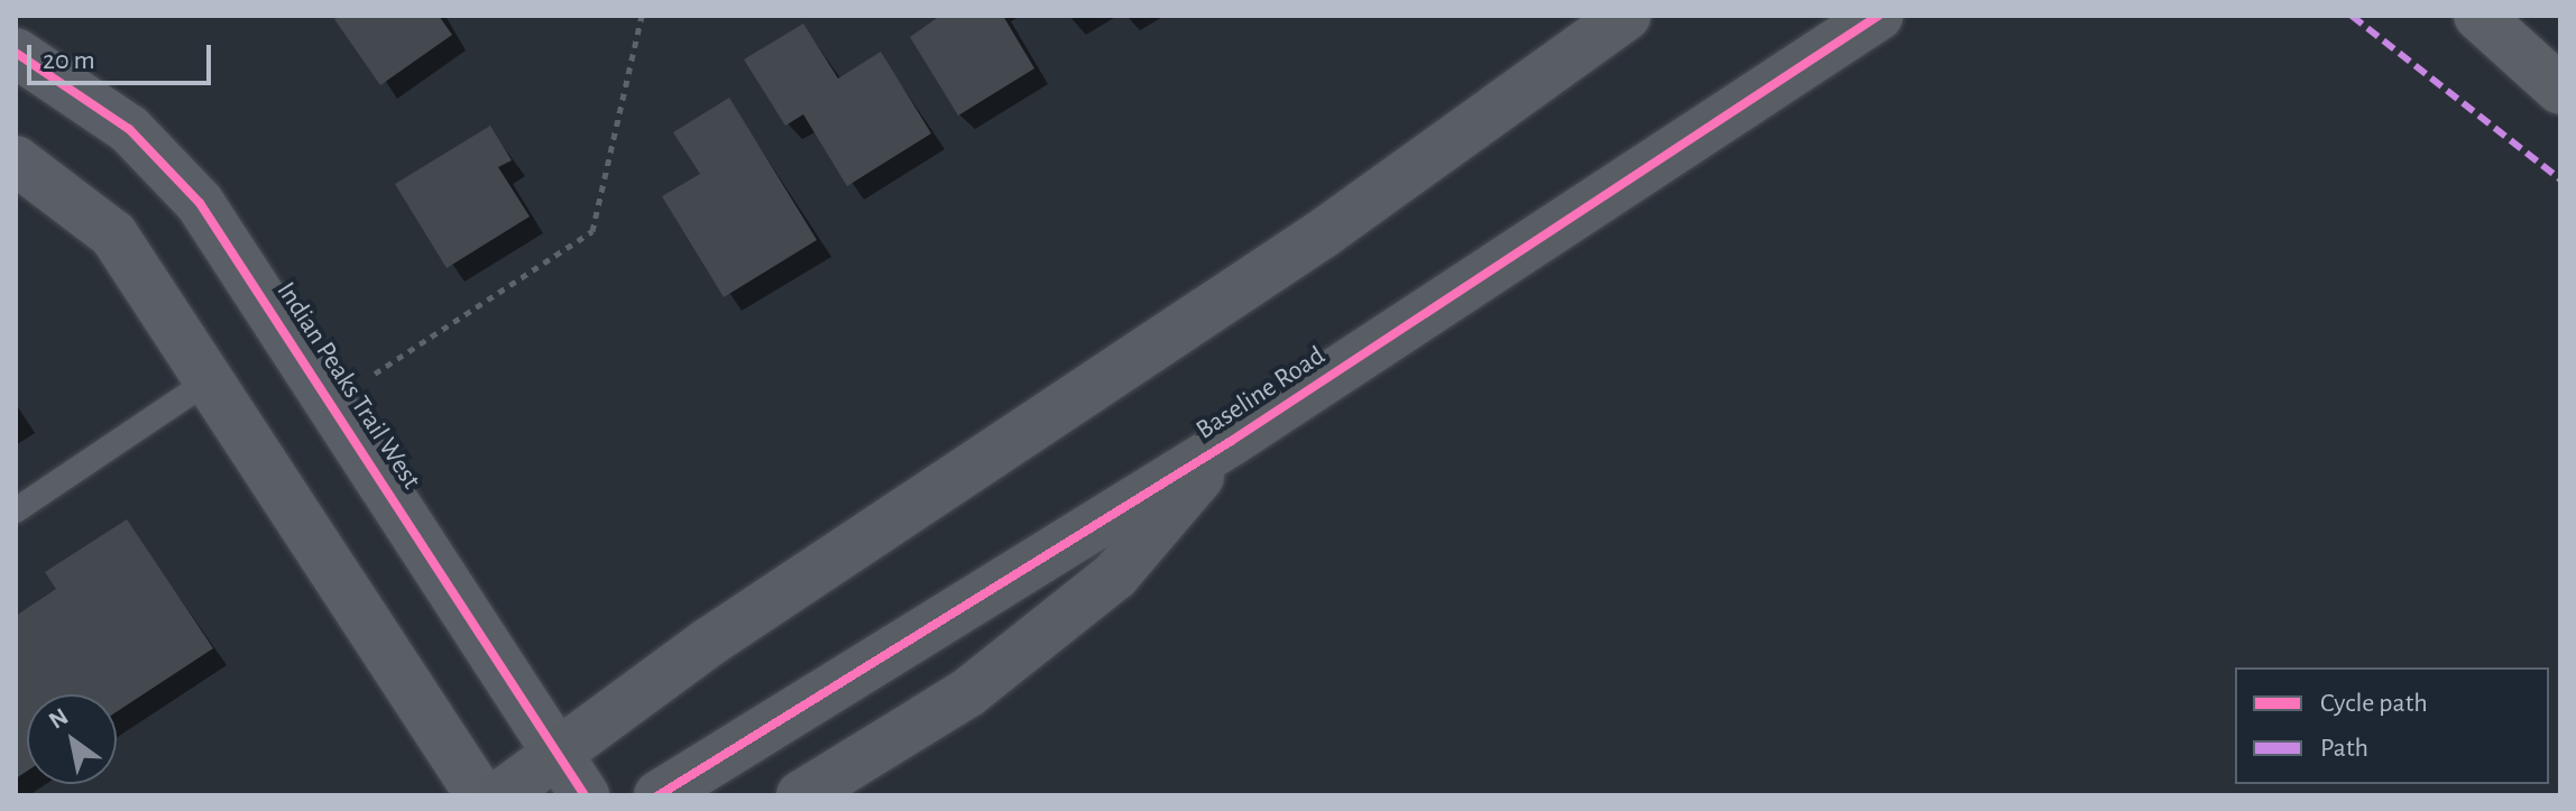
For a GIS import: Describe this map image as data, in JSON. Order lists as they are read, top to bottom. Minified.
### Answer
{"streets":{"main road":["Baseline Road"],"street":["Indian Peaks Trail West"]},"legend":["Cycle path","Path"],"scale_bar":"20 m","north":"top left"}
